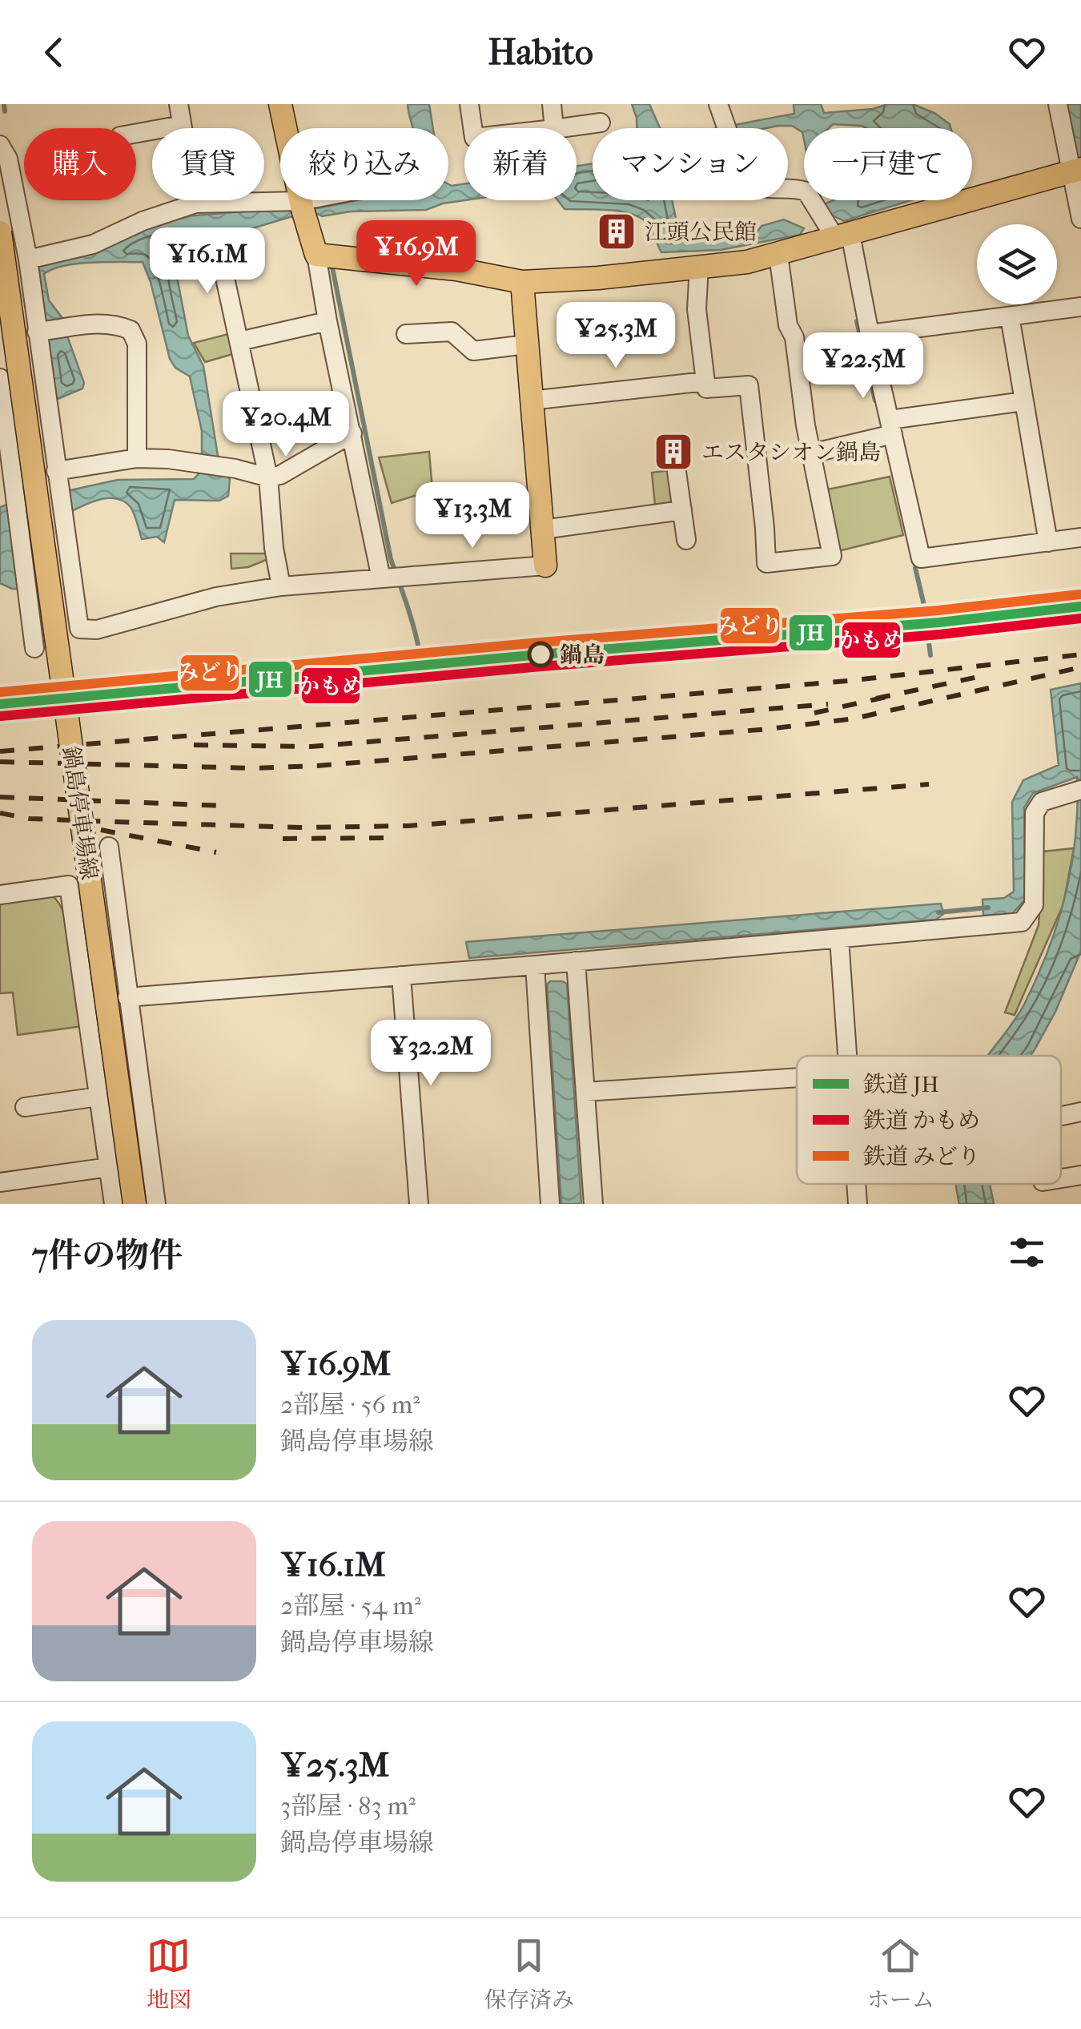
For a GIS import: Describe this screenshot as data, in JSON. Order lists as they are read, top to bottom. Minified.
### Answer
{"streets":{"main road":["鍋島停車場線"]},"places":{"building":["江頭公民館","エスタシオン鍋島"],"other":["鍋島"]},"lines":["rail line みどり","rail line JH","rail line かもめ"],"legend":["鉄道 JH","鉄道 かもめ","鉄道 みどり"],"page":{"header":"Habito","chip":["購入","賃貸","絞り込み","新着","マンション","一戸建て"],"price":["¥16.9M","¥16.1M","¥25.3M","¥22.5M","¥20.4M","¥13.3M","¥32.2M"],"heading":"7件の物件","list":[{"name":"¥16.9M","note":"2部屋 · 56 m² · 鍋島停車場線"},{"name":"¥16.1M","note":"2部屋 · 54 m² · 鍋島停車場線"},{"name":"¥25.3M","note":"3部屋 · 83 m² · 鍋島停車場線"}],"tabs":["地図","保存済み","ホーム"]}}
